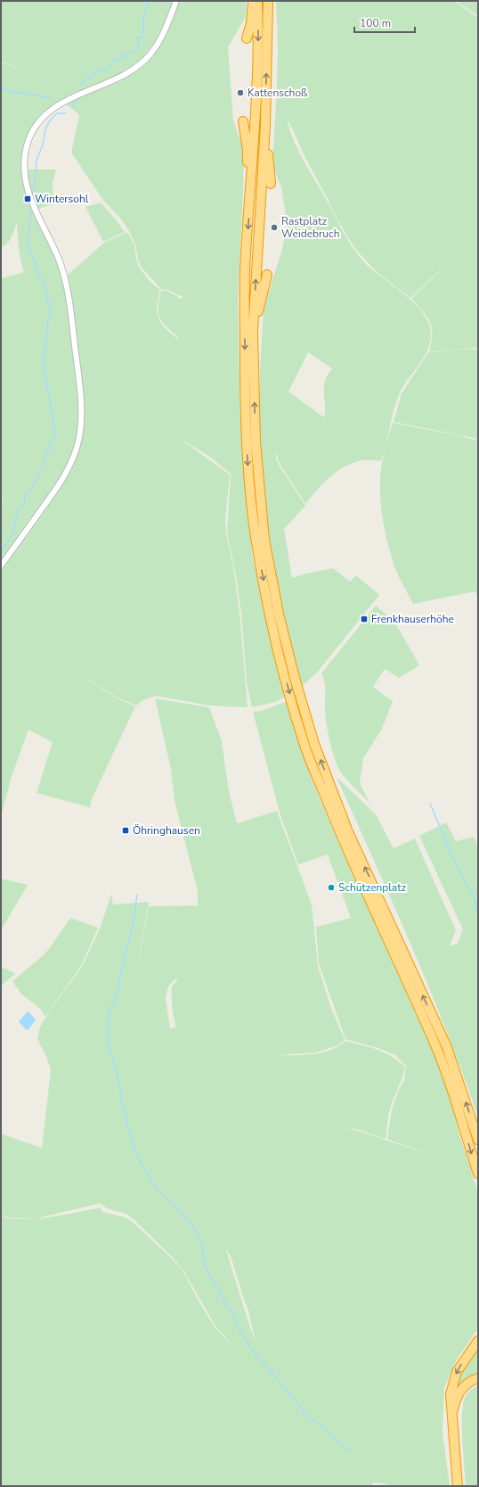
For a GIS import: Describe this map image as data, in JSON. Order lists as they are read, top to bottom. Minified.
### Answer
{"places":{"other":["Kattenschoß","Rastplatz Weidebruch","Schützenplatz"],"transit":["Wintersohl","Frenkhauserhöhe","Öhringhausen"]},"scale_bar":"100 m"}
